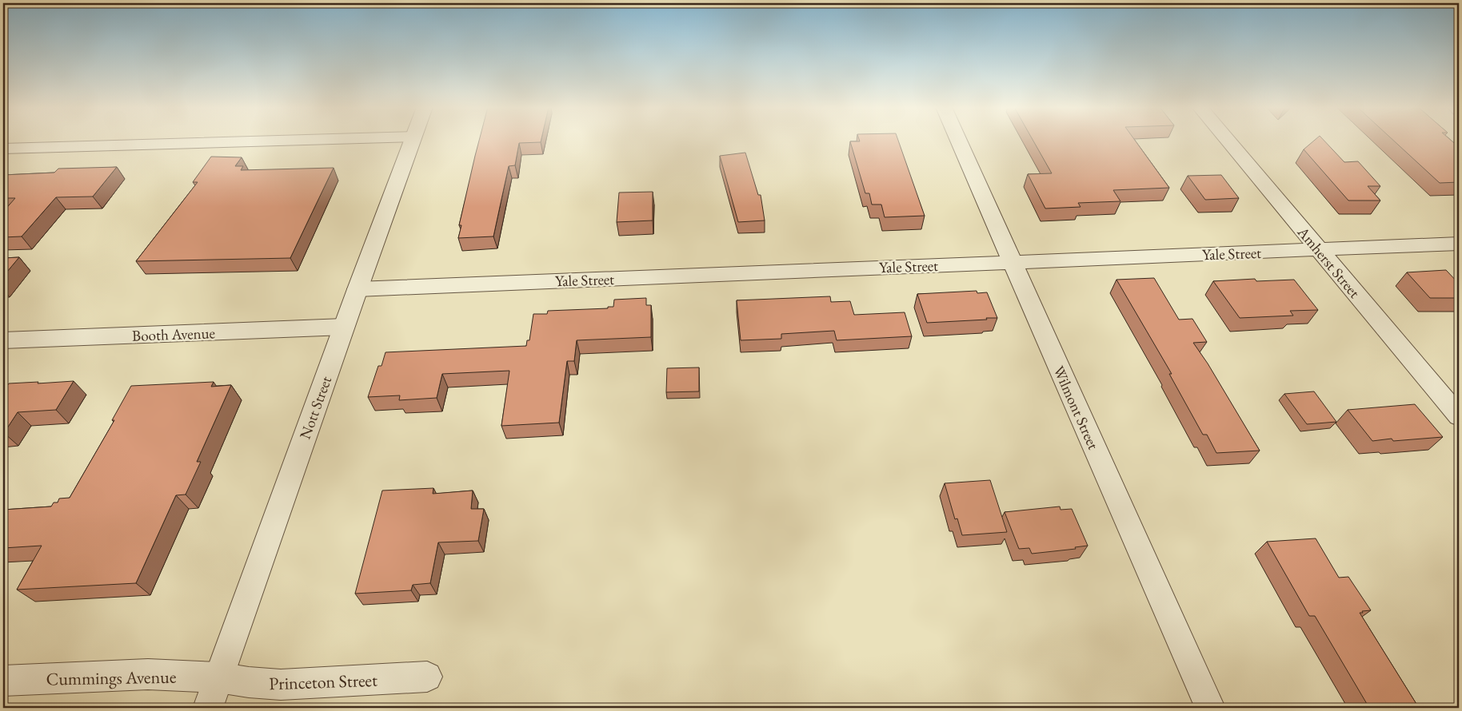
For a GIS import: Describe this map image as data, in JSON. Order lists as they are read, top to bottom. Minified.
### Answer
{"streets":{"street":["Yale Street","Amherst Street","Booth Avenue","Nott Street","Wilmont Street","Cummings Avenue","Princeton Street"]},"crossings":[["Yale Street","Amherst Street"],["Yale Street","Nott Street"],["Yale Street","Wilmont Street"],["Booth Avenue","Nott Street"],["Nott Street","Cummings Avenue"],["Nott Street","Princeton Street"],["Cummings Avenue","Princeton Street"]]}
